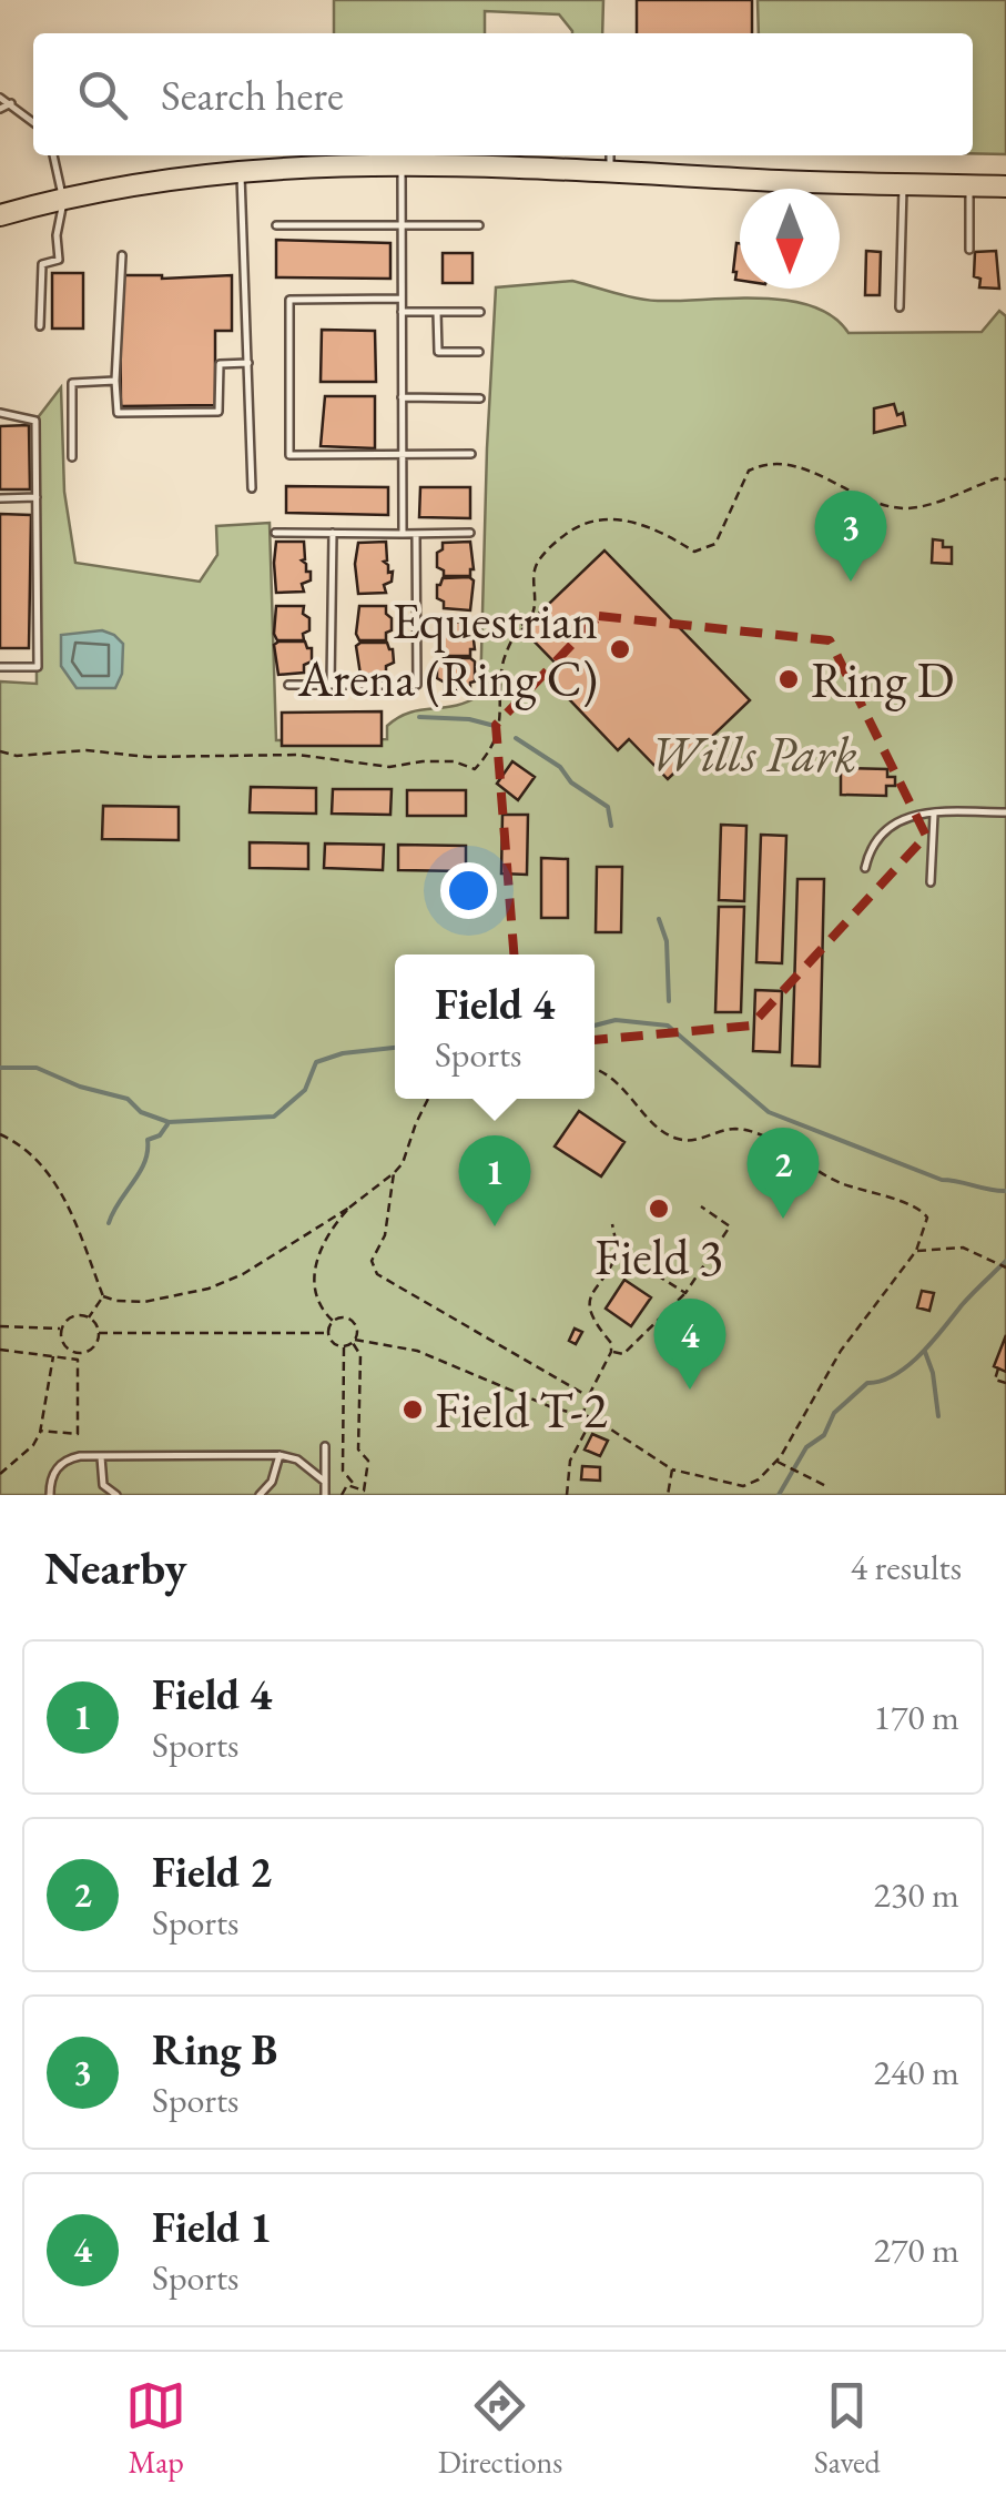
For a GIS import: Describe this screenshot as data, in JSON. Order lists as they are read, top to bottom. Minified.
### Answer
{"parks":["Wills Park"],"places":["Equestrian Arena (Ring C)","Ring D","Field 3","Field T-2"],"north":"bottom","page":{"search":"Search here","pins":["3","2","1","4"],"popup":["Field 4","Sports"],"heading":["Nearby","4 results"],"list":[{"mark":"1","name":"Field 4","note":"Sports","value":"170 m"},{"mark":"2","name":"Field 2","note":"Sports","value":"230 m"},{"mark":"3","name":"Ring B","note":"Sports","value":"240 m"},{"mark":"4","name":"Field 1","note":"Sports","value":"270 m"}],"nav":["Map","Directions","Saved"]}}
